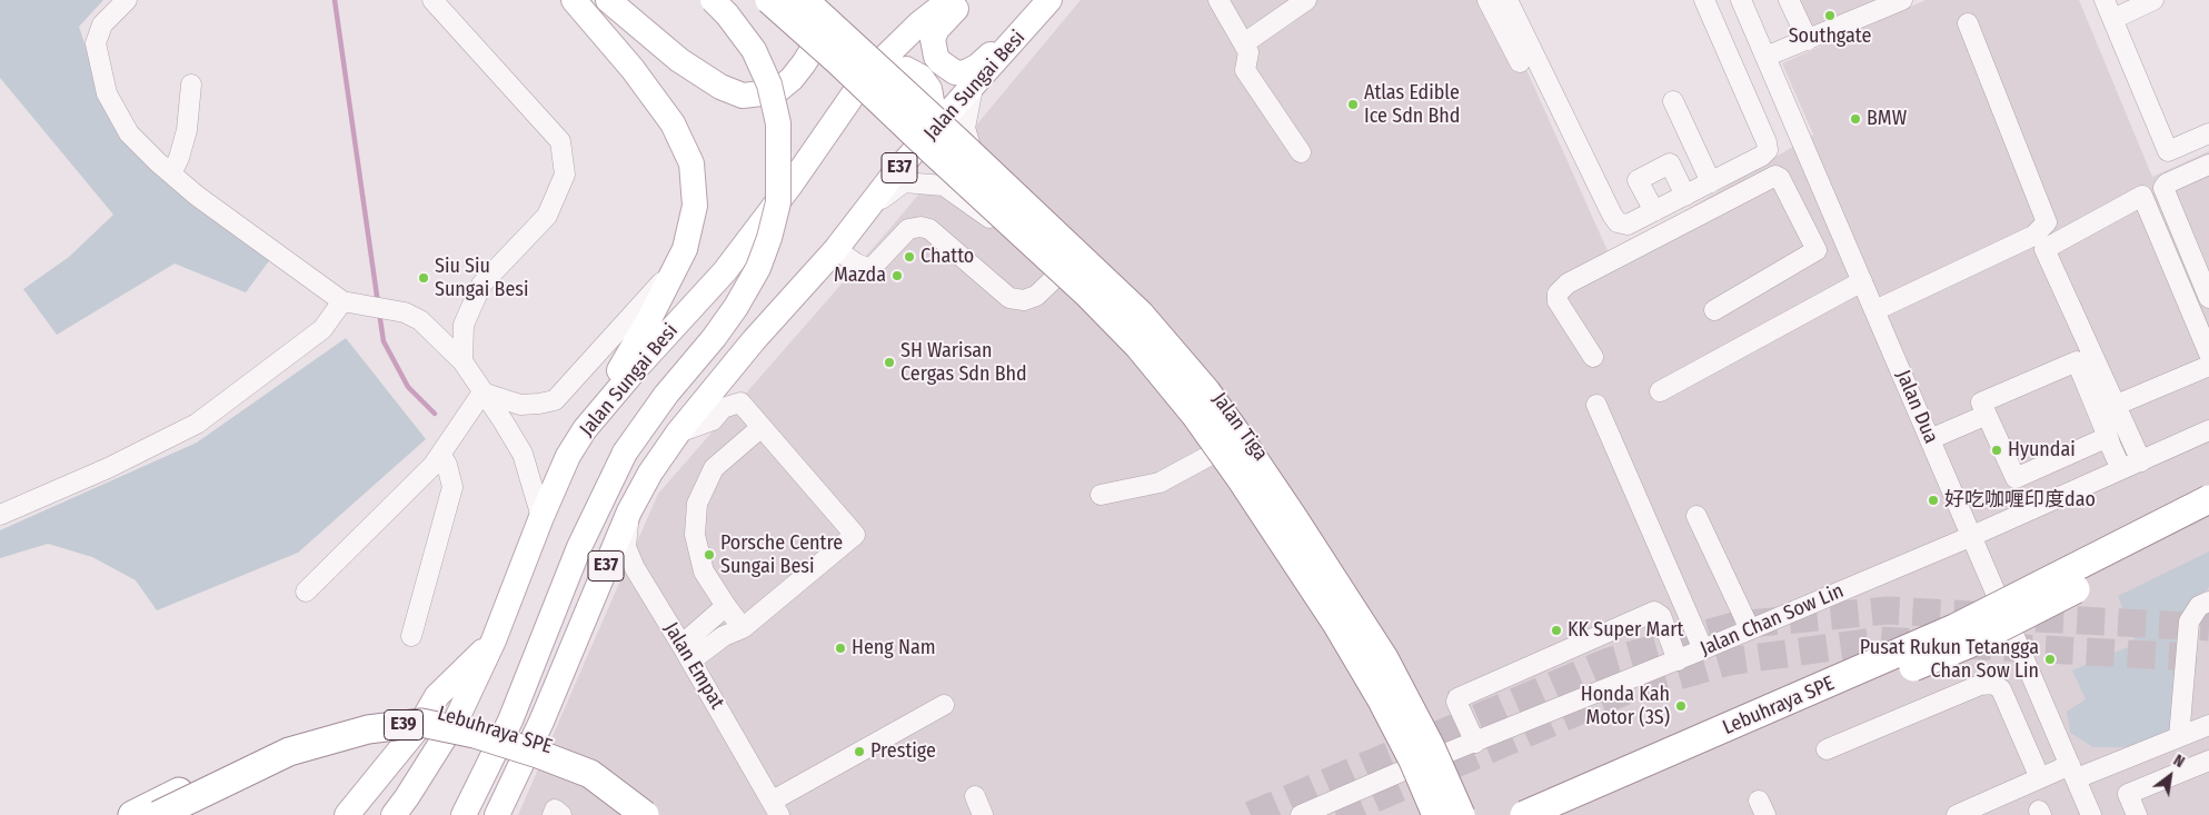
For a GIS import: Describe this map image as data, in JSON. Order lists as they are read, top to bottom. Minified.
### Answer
{"streets":{"highway":["Lebuhraya SPE","E39"],"main road":["Jalan Sungai Besi","E37"],"street":["Jalan Dua","Jalan Tiga","Jalan Chan Sow Lin","Jalan Empat"]},"crossings":[["Jalan Sungai Besi","Jalan Tiga"],["Jalan Sungai Besi","Jalan Empat"],["Jalan Dua","Jalan Chan Sow Lin"],["Jalan Tiga","Jalan Chan Sow Lin"]],"places":["Southgate","Atlas Edible Ice Sdn Bhd","BMW","Chatto","Mazda","Siu Siu Sungai Besi","SH Warisan Cergas Sdn Bhd","Hyundai","好吃咖喱印度dao","Porsche Centre Sungai Besi","KK Super Mart","Heng Nam","Pusat Rukun Tetangga Chan Sow Lin","Honda Kah Motor (3S)","Prestige"],"north":"top right"}
